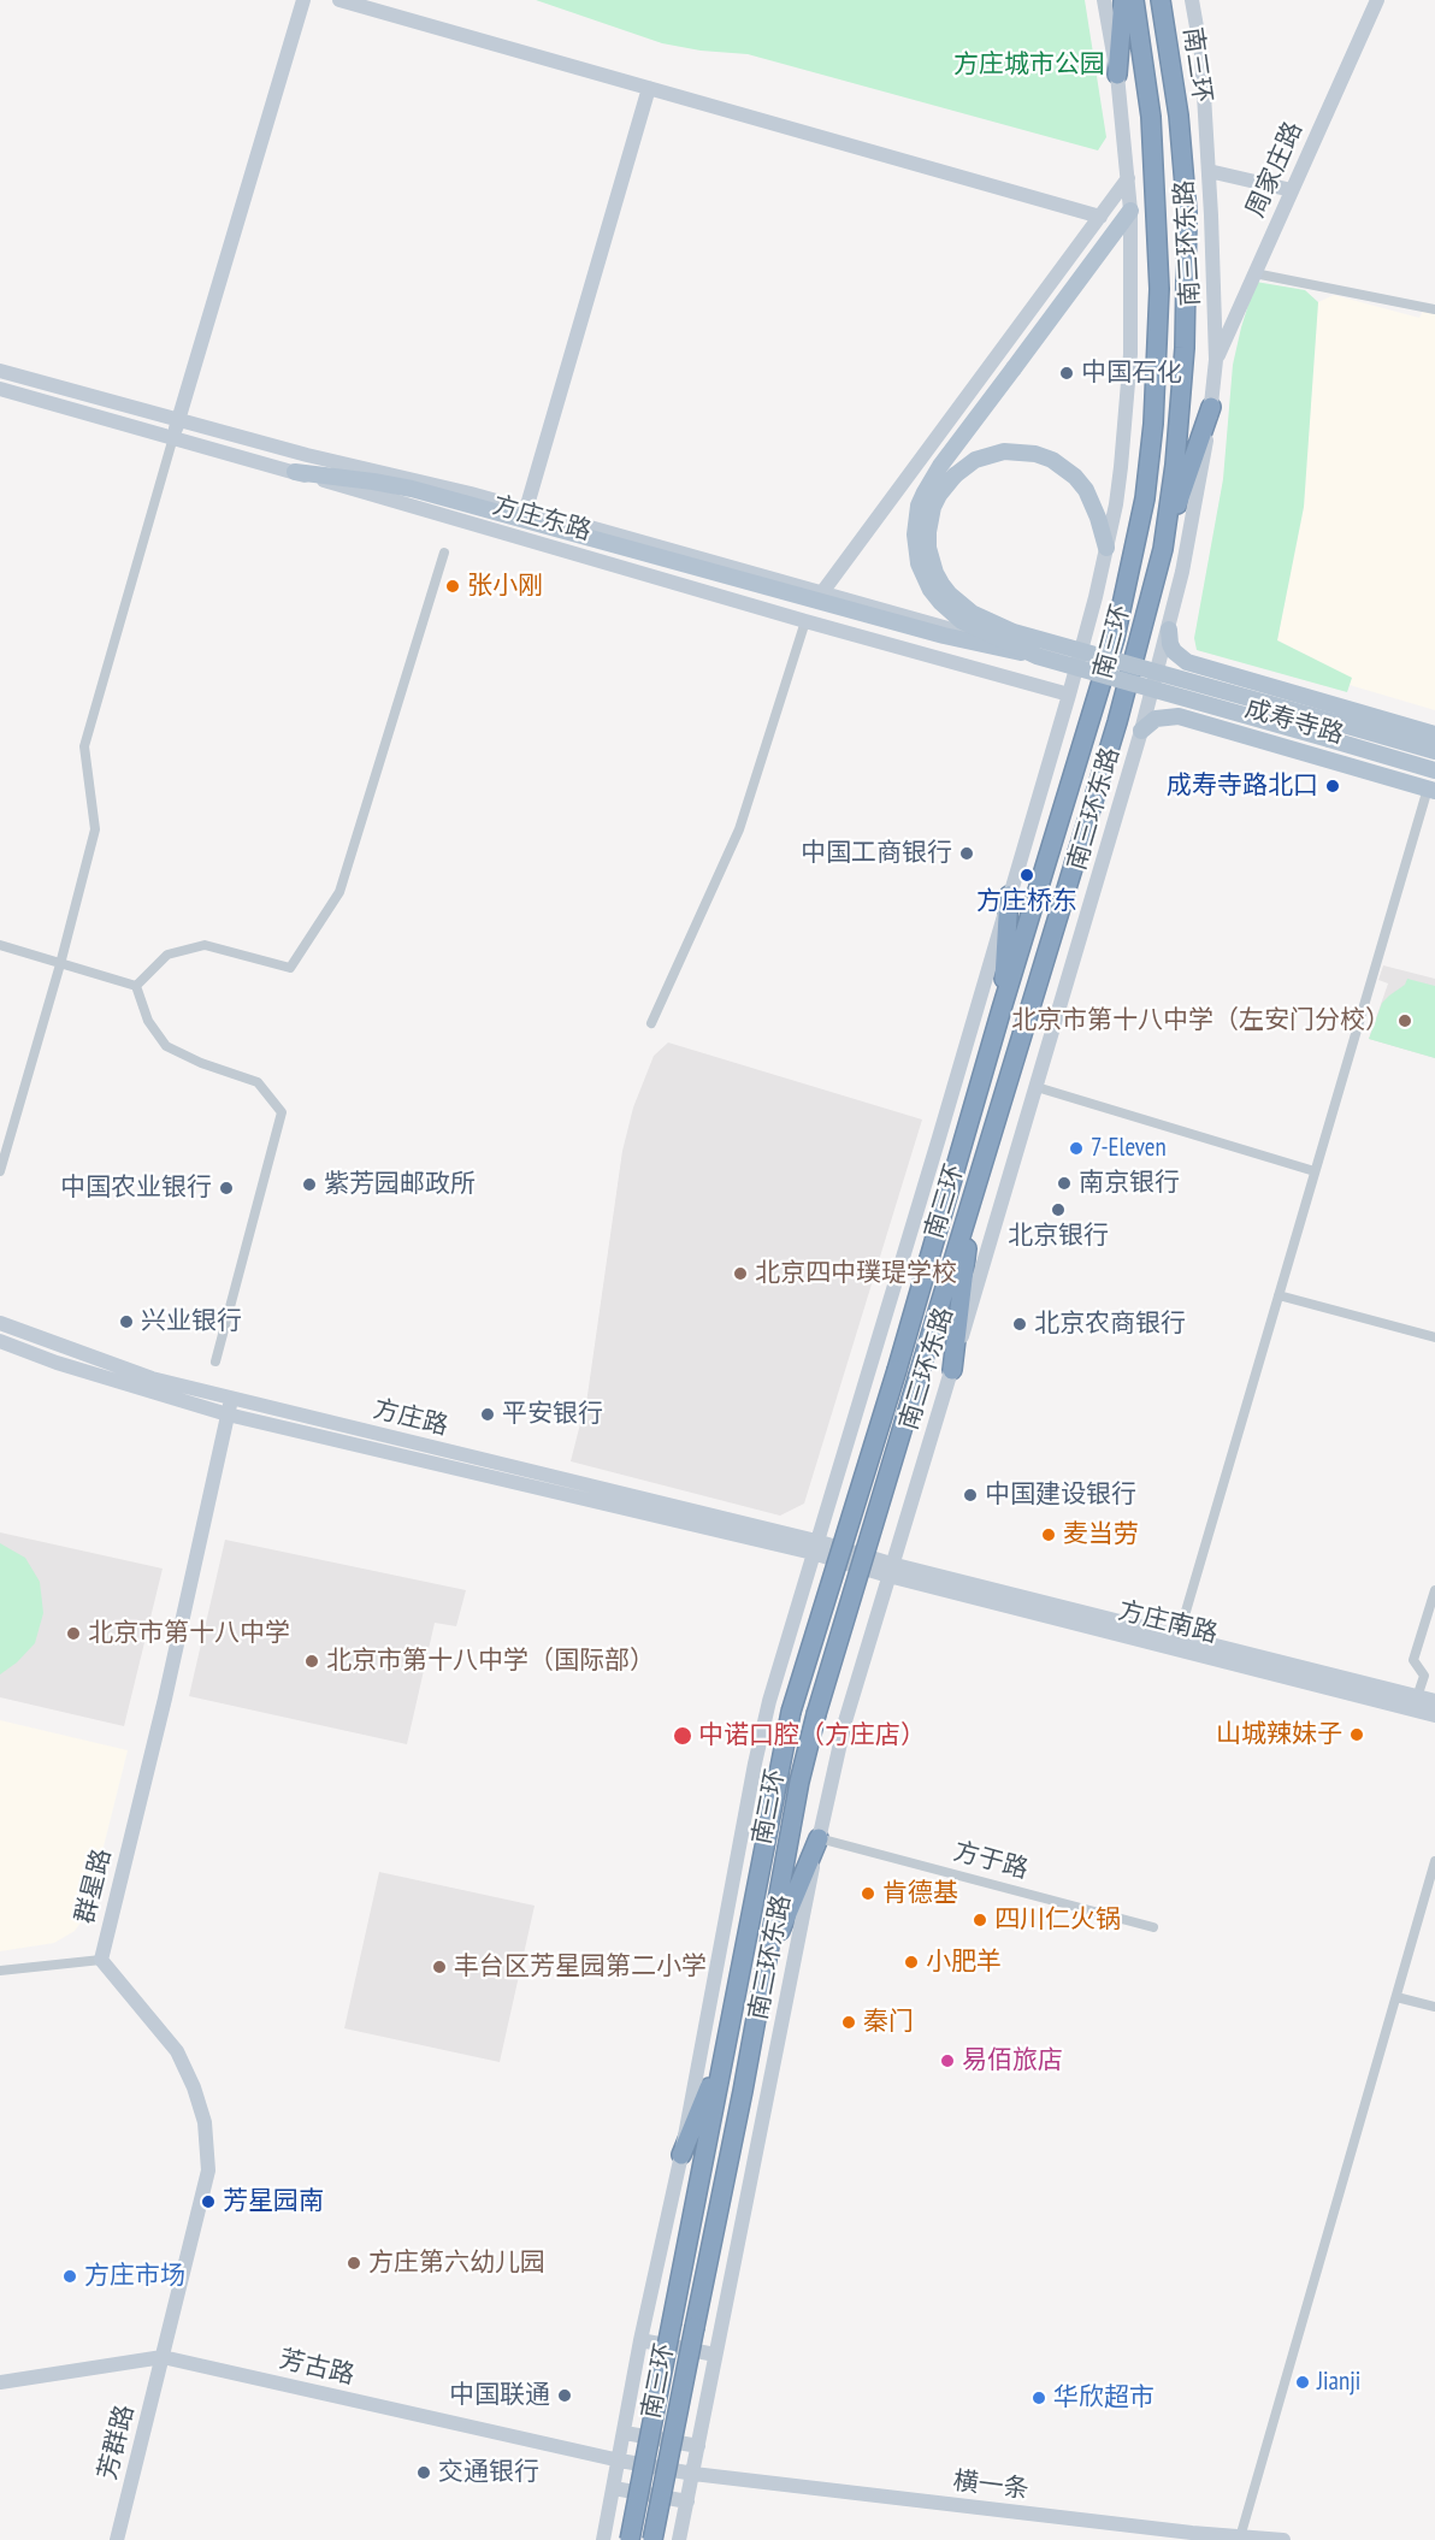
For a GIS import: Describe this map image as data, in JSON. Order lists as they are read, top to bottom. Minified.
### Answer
{"streets":{"highway":["南三环"],"main road":["成寿寺路"],"street":["周家庄路","南三环东路","方庄东路","方庄路","方庄南路","方于路","群星路","芳古路","芳群路","横一条"]},"crossings":[["周家庄路","南三环东路"],["南三环东路","方庄东路"],["南三环东路","成寿寺路"],["南三环东路","方庄路"],["南三环东路","方庄南路"],["南三环东路","方于路"],["南三环东路","芳古路"],["南三环东路","横一条"],["方庄路","群星路"],["群星路","芳古路"],["群星路","芳群路"],["芳古路","芳群路"],["芳古路","横一条"]],"parks":["方庄城市公园"],"places":["中国石化","张小刚","成寿寺路北口","中国工商银行","方庄桥东","北京市第十八中学（左安门分校）","7-Eleven","南京银行","紫芳园邮政所","中国农业银行","北京银行","北京四中璞瑅学校","兴业银行","北京农商银行","平安银行","中国建设银行","麦当劳","北京市第十八中学","北京市第十八中学（国际部）","山城辣妹子","中诺口腔（方庄店）","肯德基","四川仁火锅","小肥羊","丰台区芳星园第二小学","秦门","易佰旅店","芳星园南","方庄第六幼儿园","方庄市场","Jianji","中国联通","华欣超市","交通银行"]}
